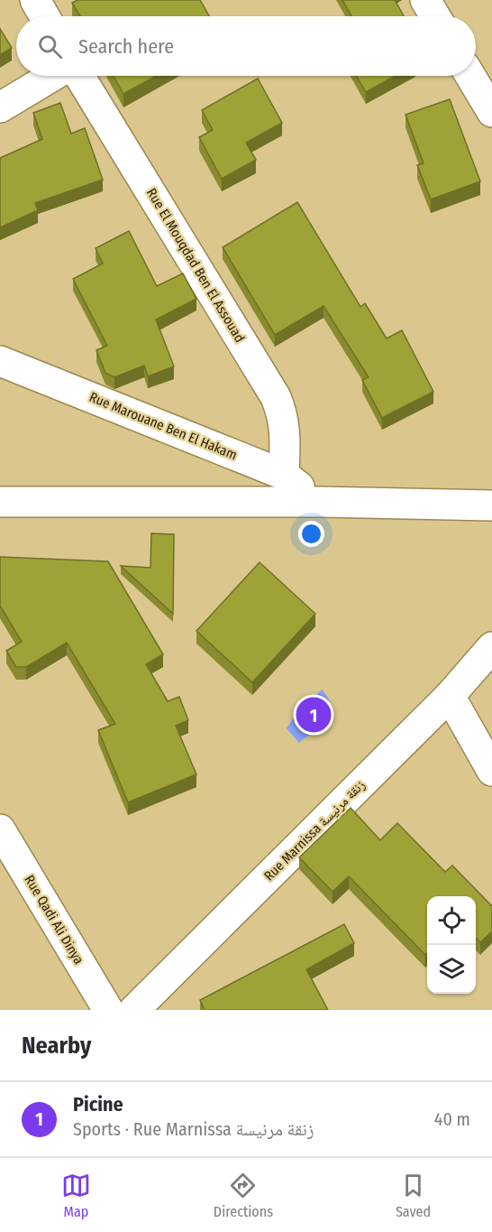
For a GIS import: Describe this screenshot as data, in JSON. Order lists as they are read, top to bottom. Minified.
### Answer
{"streets":{"street":["Rue El Mouqdad Ben El Assouad","Rue Marouane Ben El Hakam","Rue Marnissa زنقة مرنيسة","Rue Qadi Ali Dinya"]},"crossings":[["Rue El Mouqdad Ben El Assouad","Rue Marouane Ben El Hakam"]],"page":{"search":"Search here","pins":"1","heading":"Nearby","list":[{"mark":"1","name":"Picine","note":"Sports · Rue Marnissa زنقة مرنيسة","value":"40 m"}],"nav":["Map","Directions","Saved"]}}
